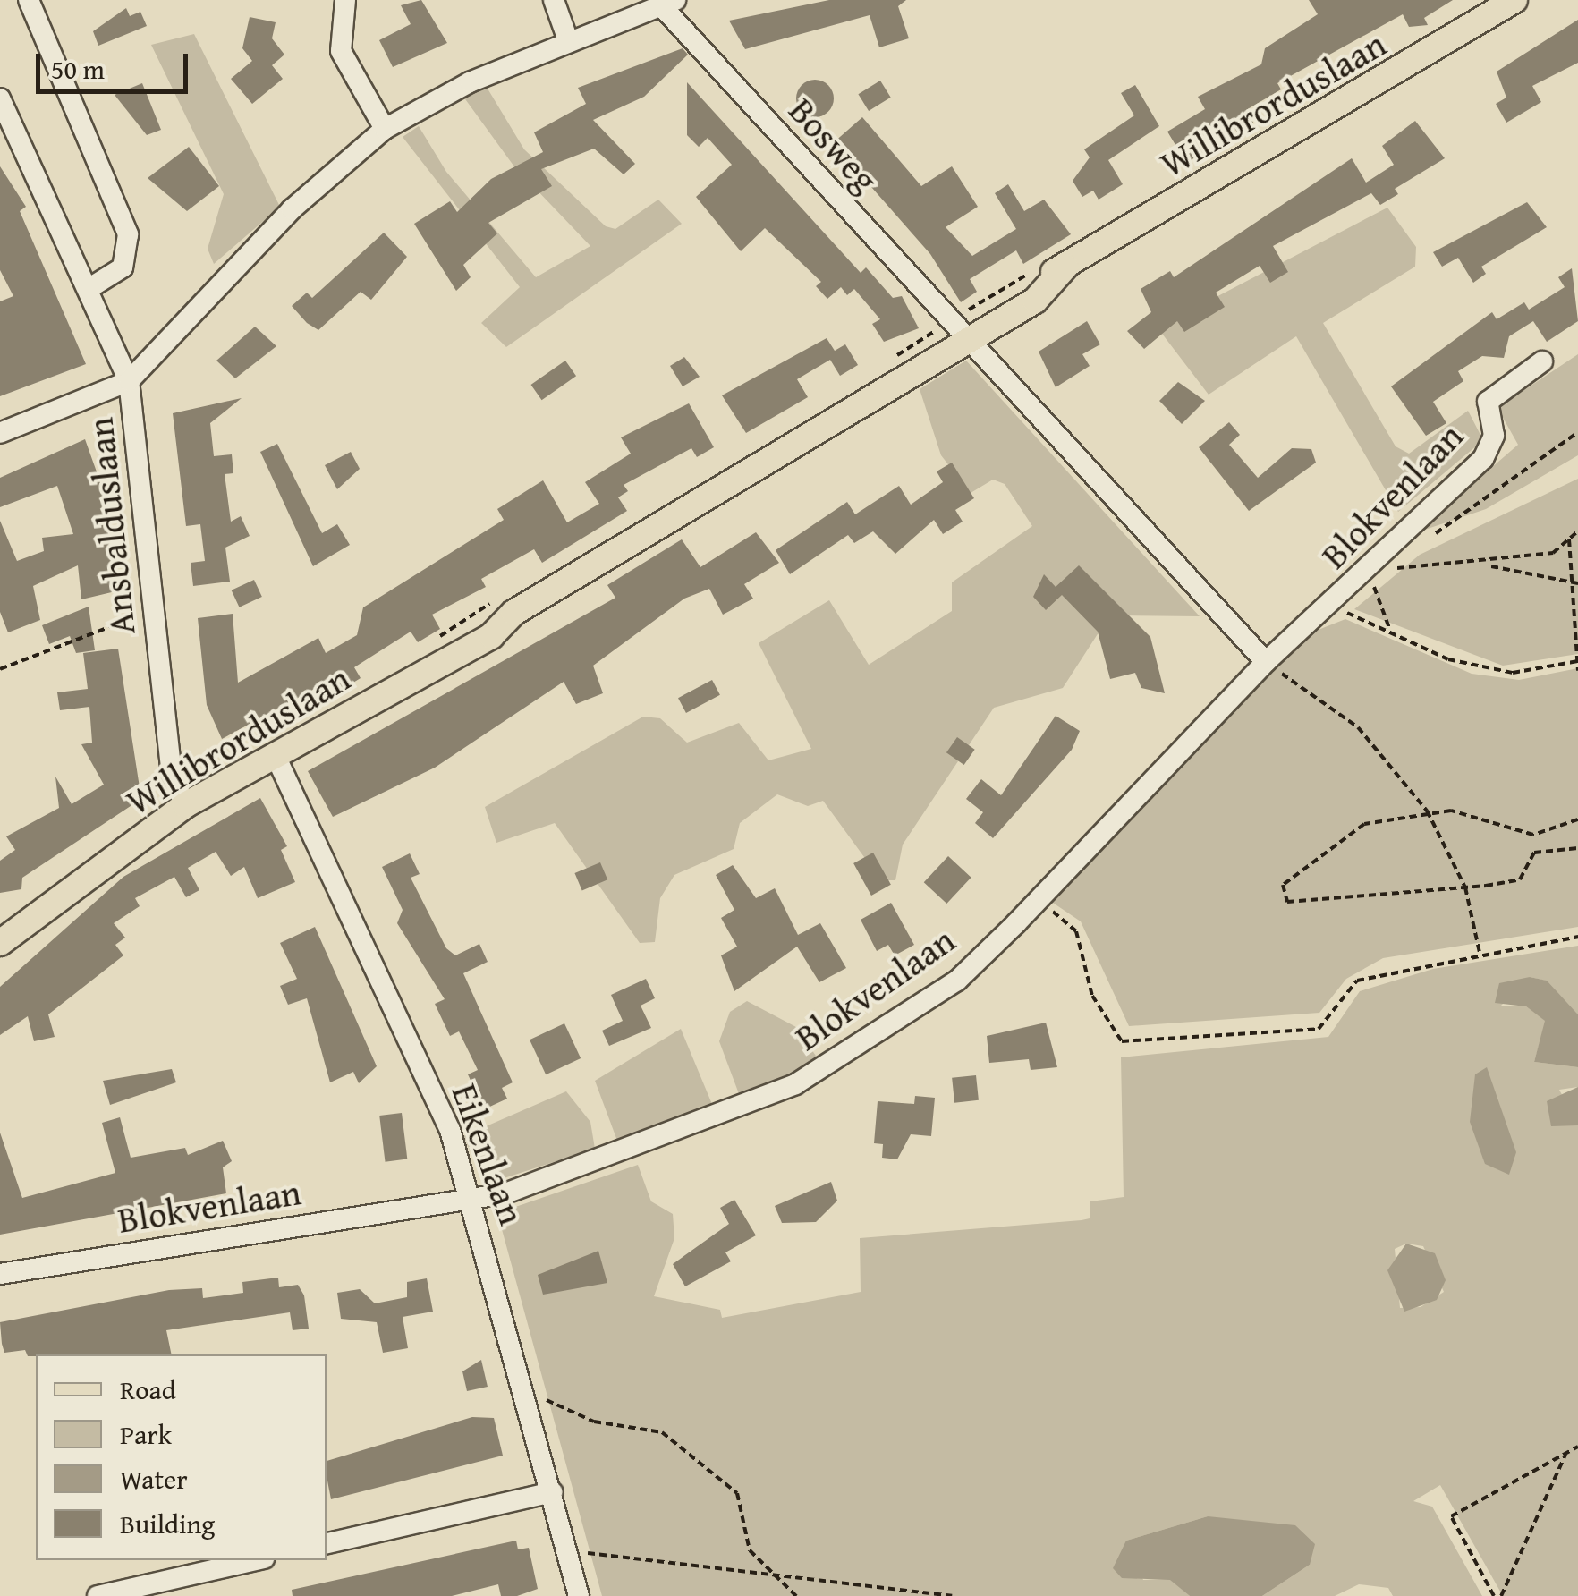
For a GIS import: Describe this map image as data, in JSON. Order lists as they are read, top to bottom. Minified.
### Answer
{"streets":{"main road":["Willibrorduslaan"],"street":["Bosweg","Blokvenlaan","Ansbalduslaan","Eikenlaan"]},"crossings":[["Willibrorduslaan","Bosweg"],["Willibrorduslaan","Ansbalduslaan"],["Willibrorduslaan","Eikenlaan"],["Bosweg","Blokvenlaan"],["Bosweg","Ansbalduslaan"],["Blokvenlaan","Eikenlaan"]],"legend":["Road","Park","Water","Building"],"scale_bar":"50 m"}
